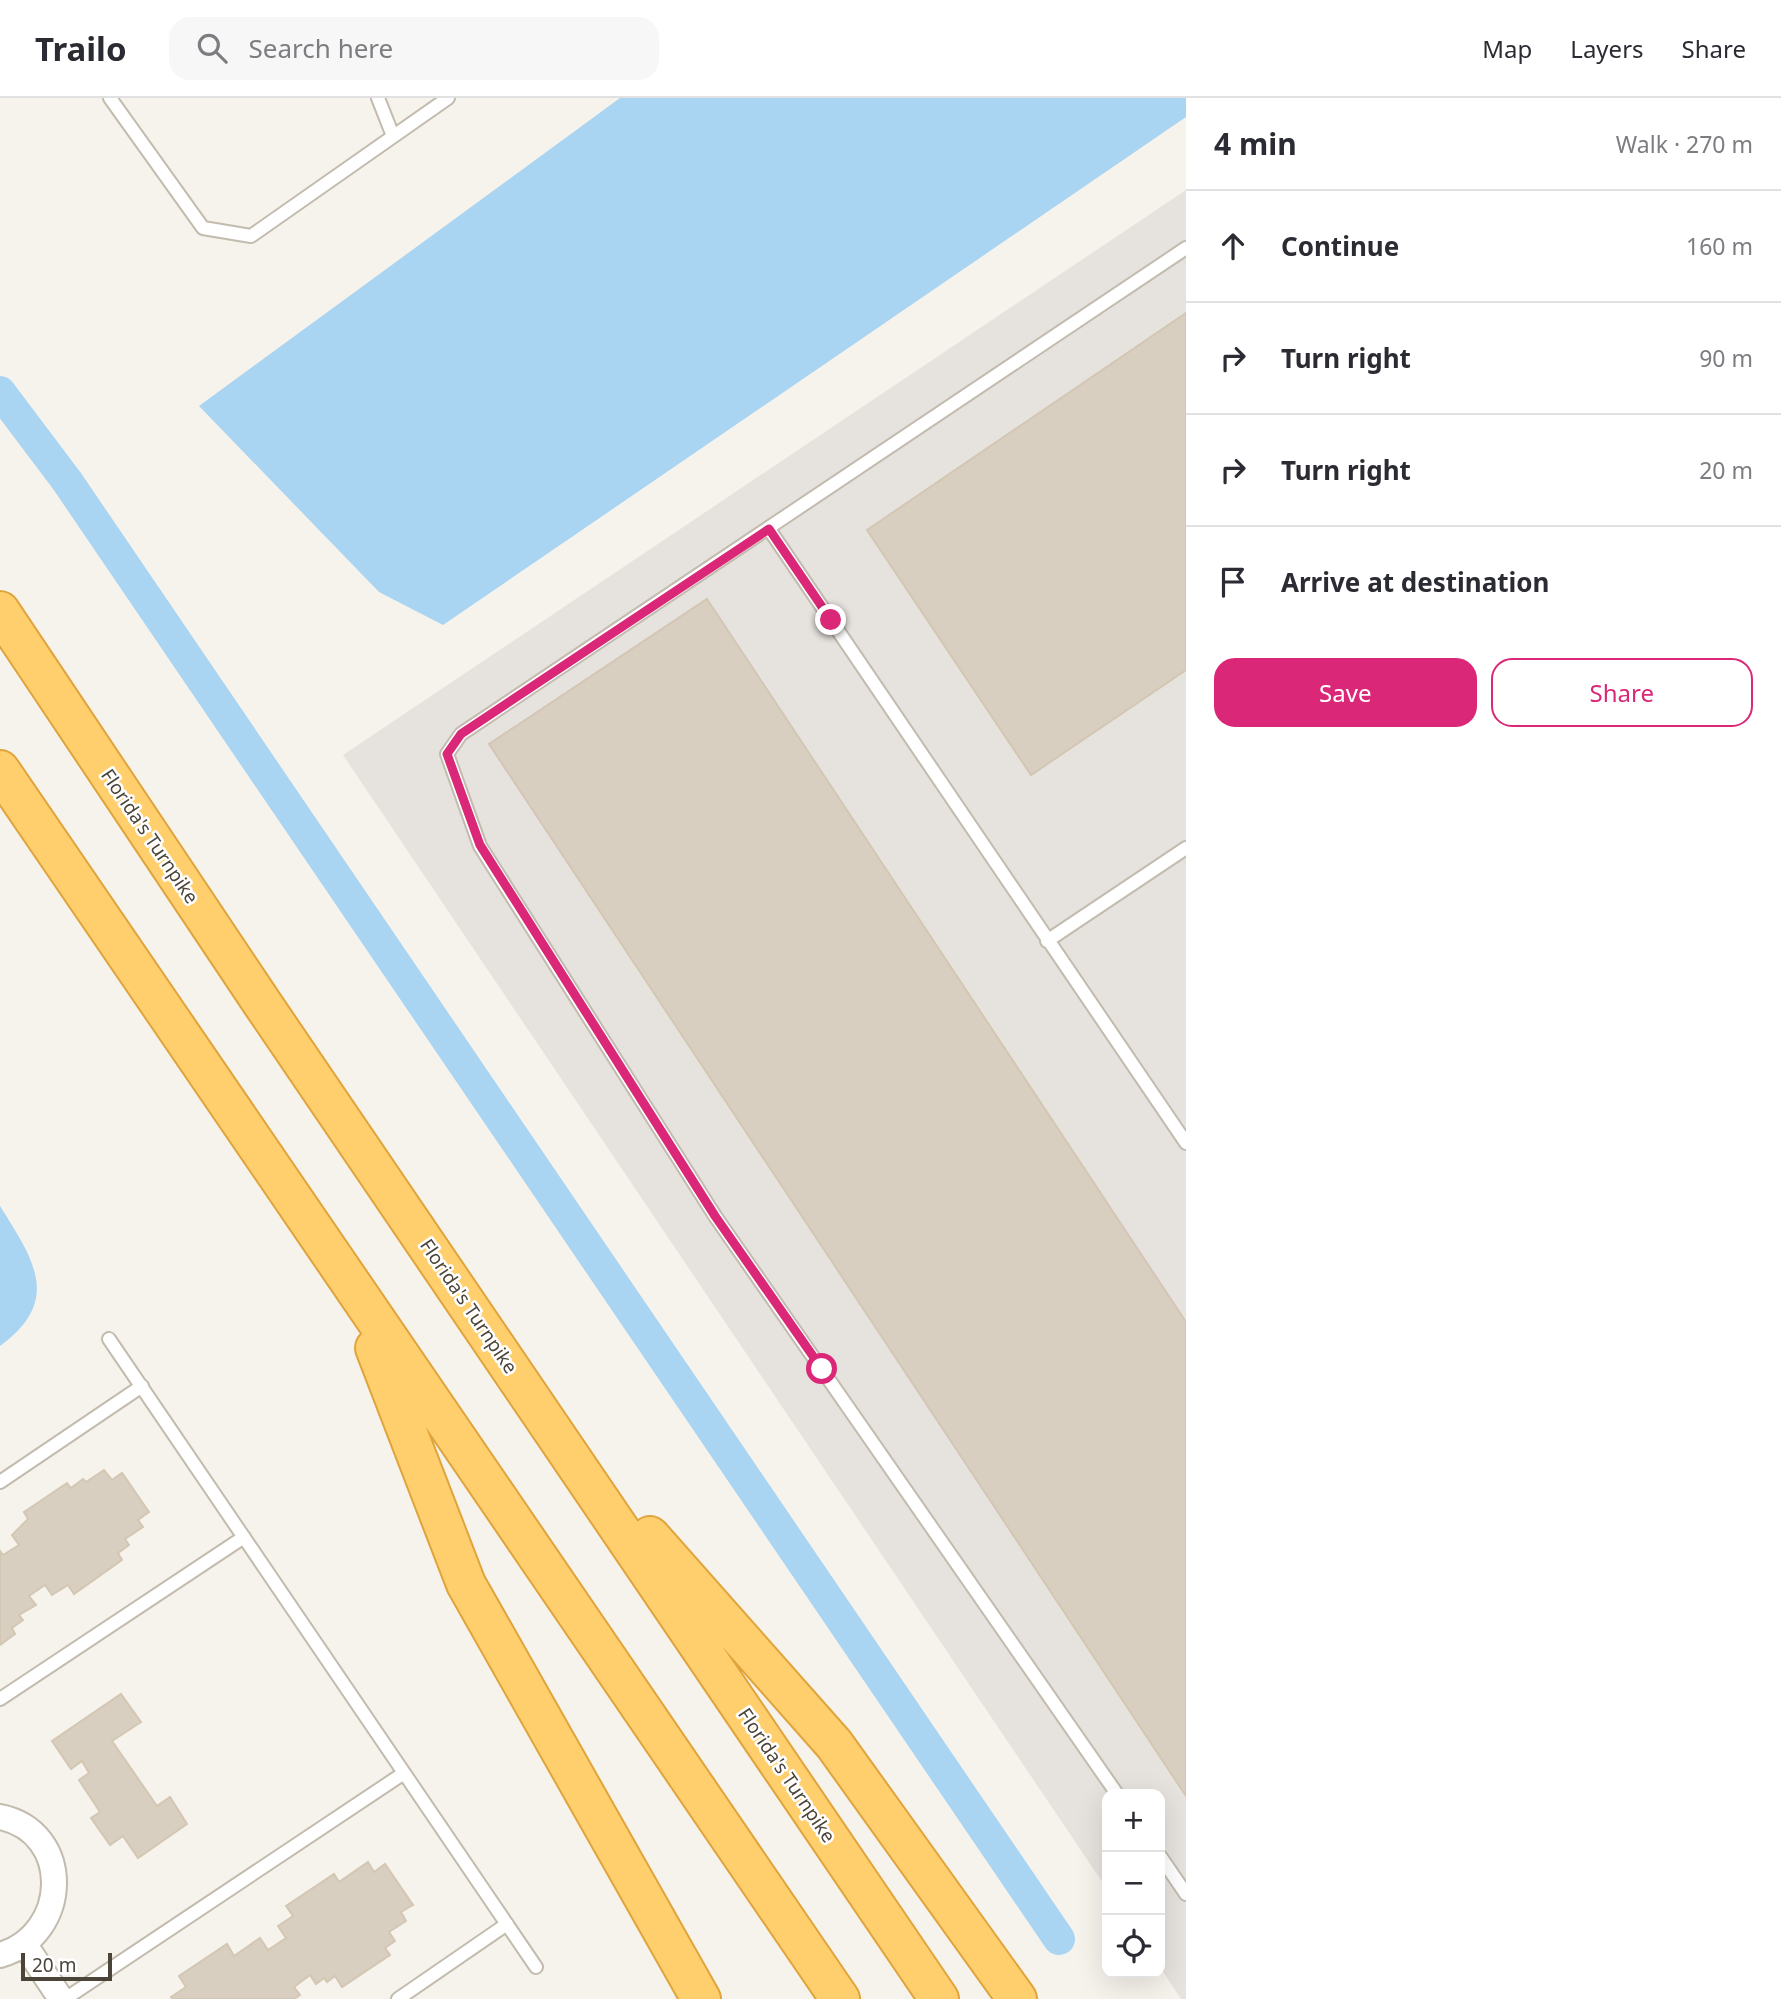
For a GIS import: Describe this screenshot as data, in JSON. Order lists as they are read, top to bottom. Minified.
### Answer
{"streets":{"highway":["Florida's Turnpike"]},"scale_bar":"20 m","page":{"header":"Trailo","search":"Search here","nav":["Map","Layers","Share"],"heading":["4 min","Walk · 270 m"],"list":[["Continue","160 m"],["Turn right","90 m"],["Turn right","20 m"],"Arrive at destination"],"buttons":["Save","Share"],"map_buttons":["+","−"],"scale":"20 m"}}
